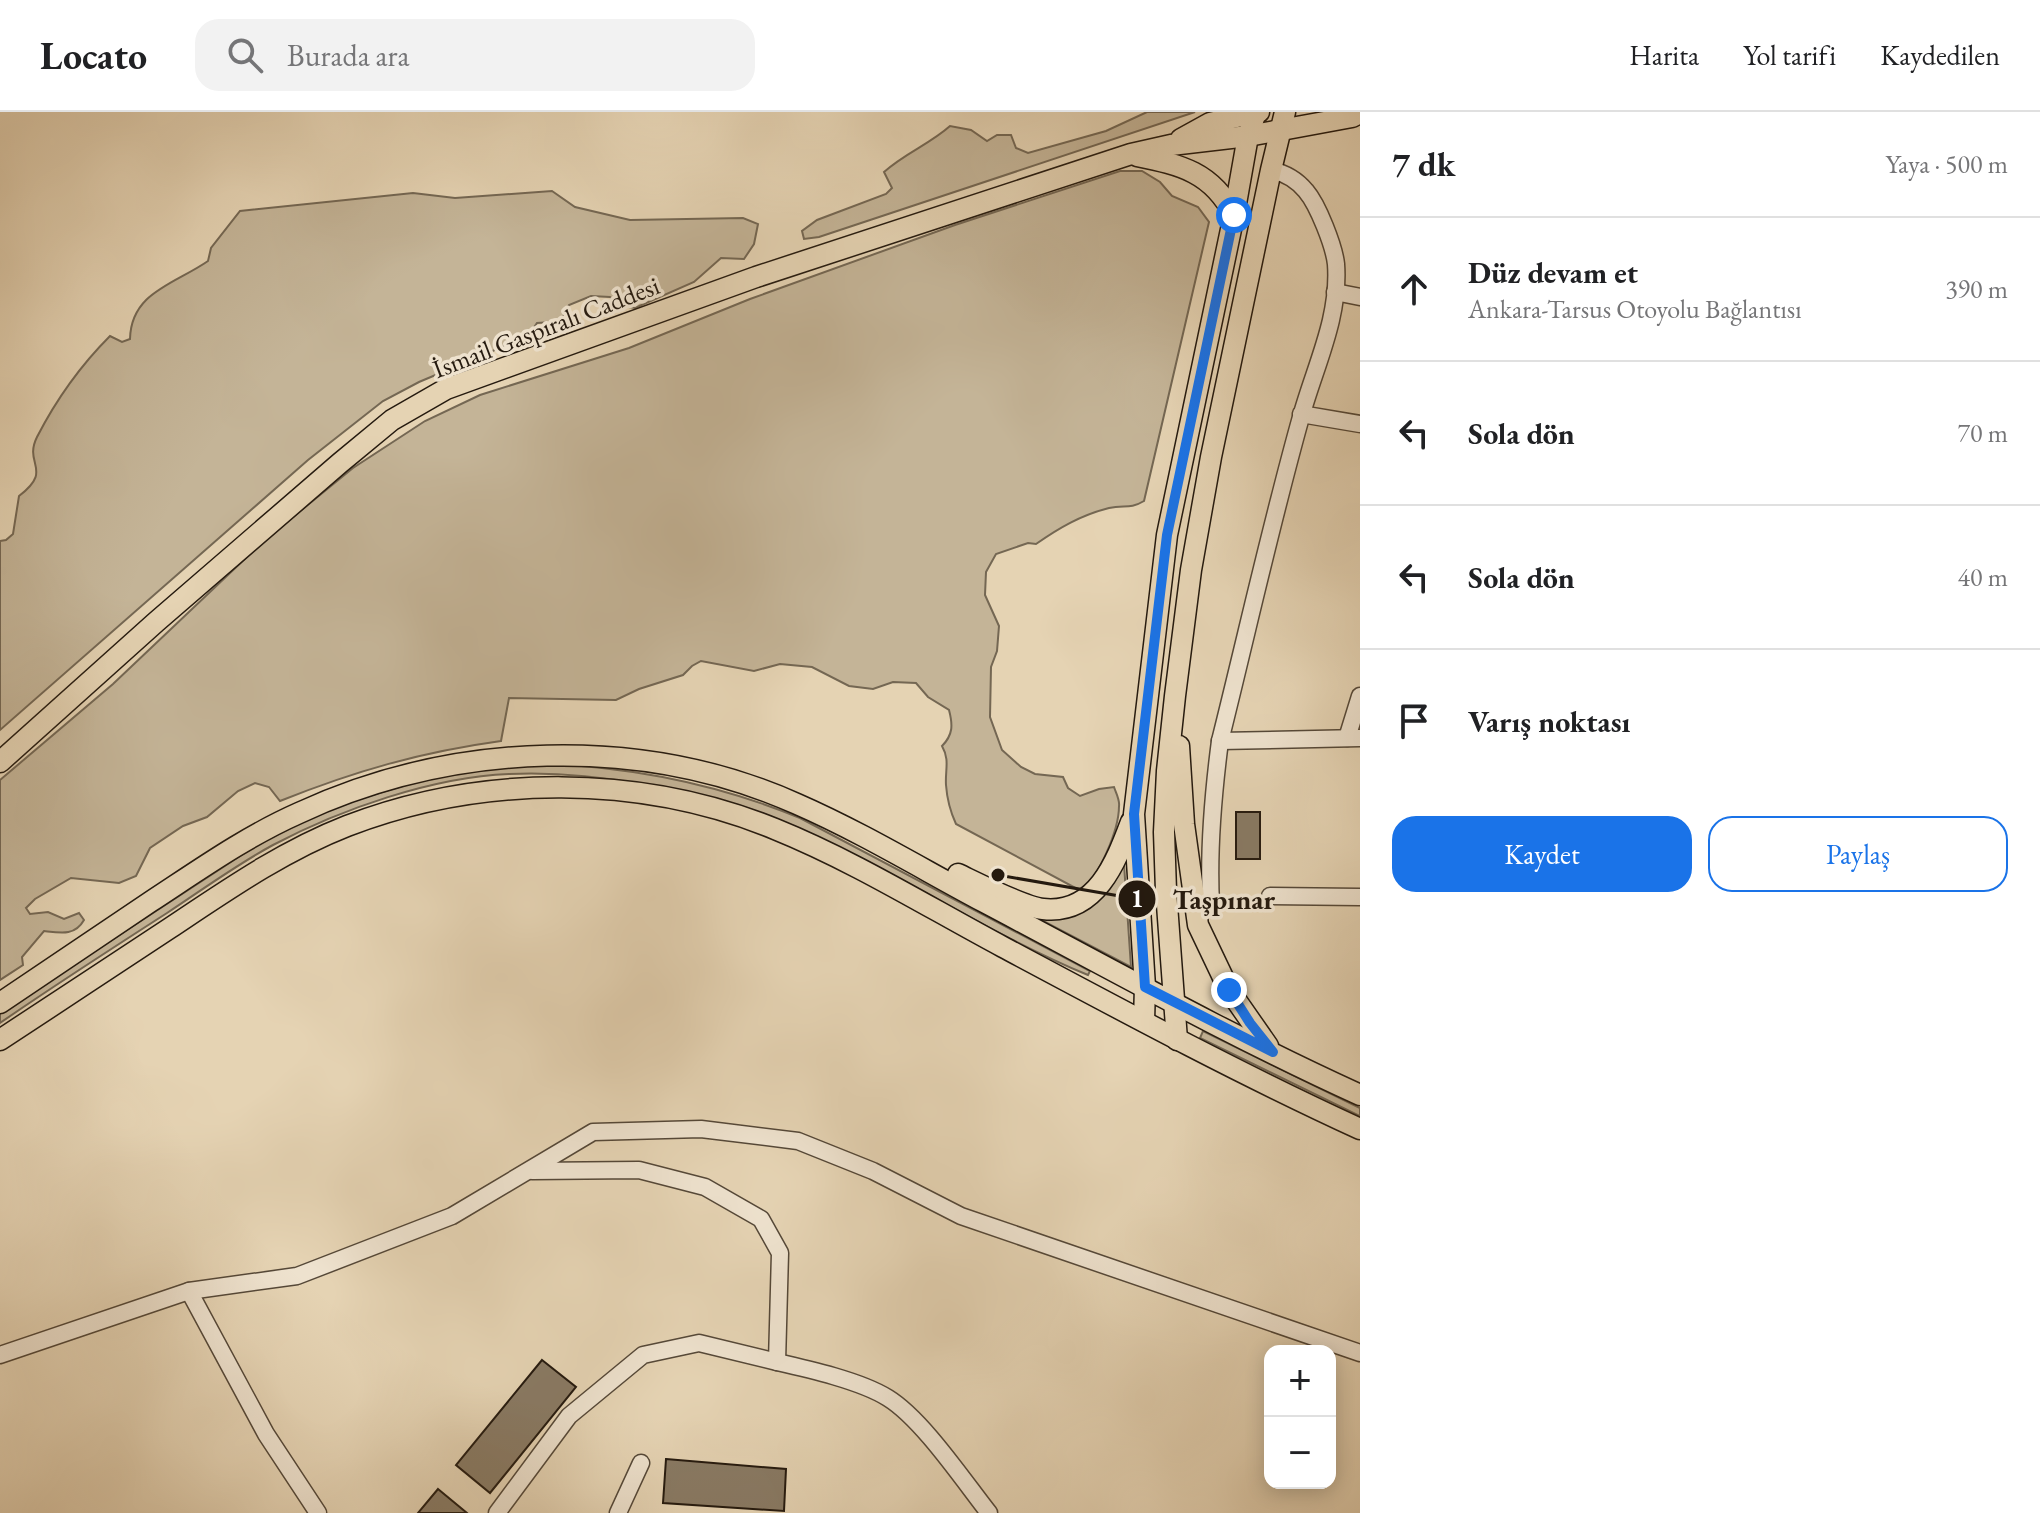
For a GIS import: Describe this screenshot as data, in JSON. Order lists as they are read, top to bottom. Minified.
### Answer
{"streets":{"main road":["İsmail Gaspıralı Caddesi"]},"places":["Taşpınar"],"page":{"header":"Locato","search":"Burada ara","nav":["Harita","Yol tarifi","Kaydedilen"],"heading":["7 dk","Yaya · 500 m"],"list":[["Düz devam et","Ankara-Tarsus Otoyolu Bağlantısı","390 m"],["Sola dön","70 m"],["Sola dön","40 m"],"Varış noktası"],"buttons":["Kaydet","Paylaş"],"map_buttons":["+","−"]}}
